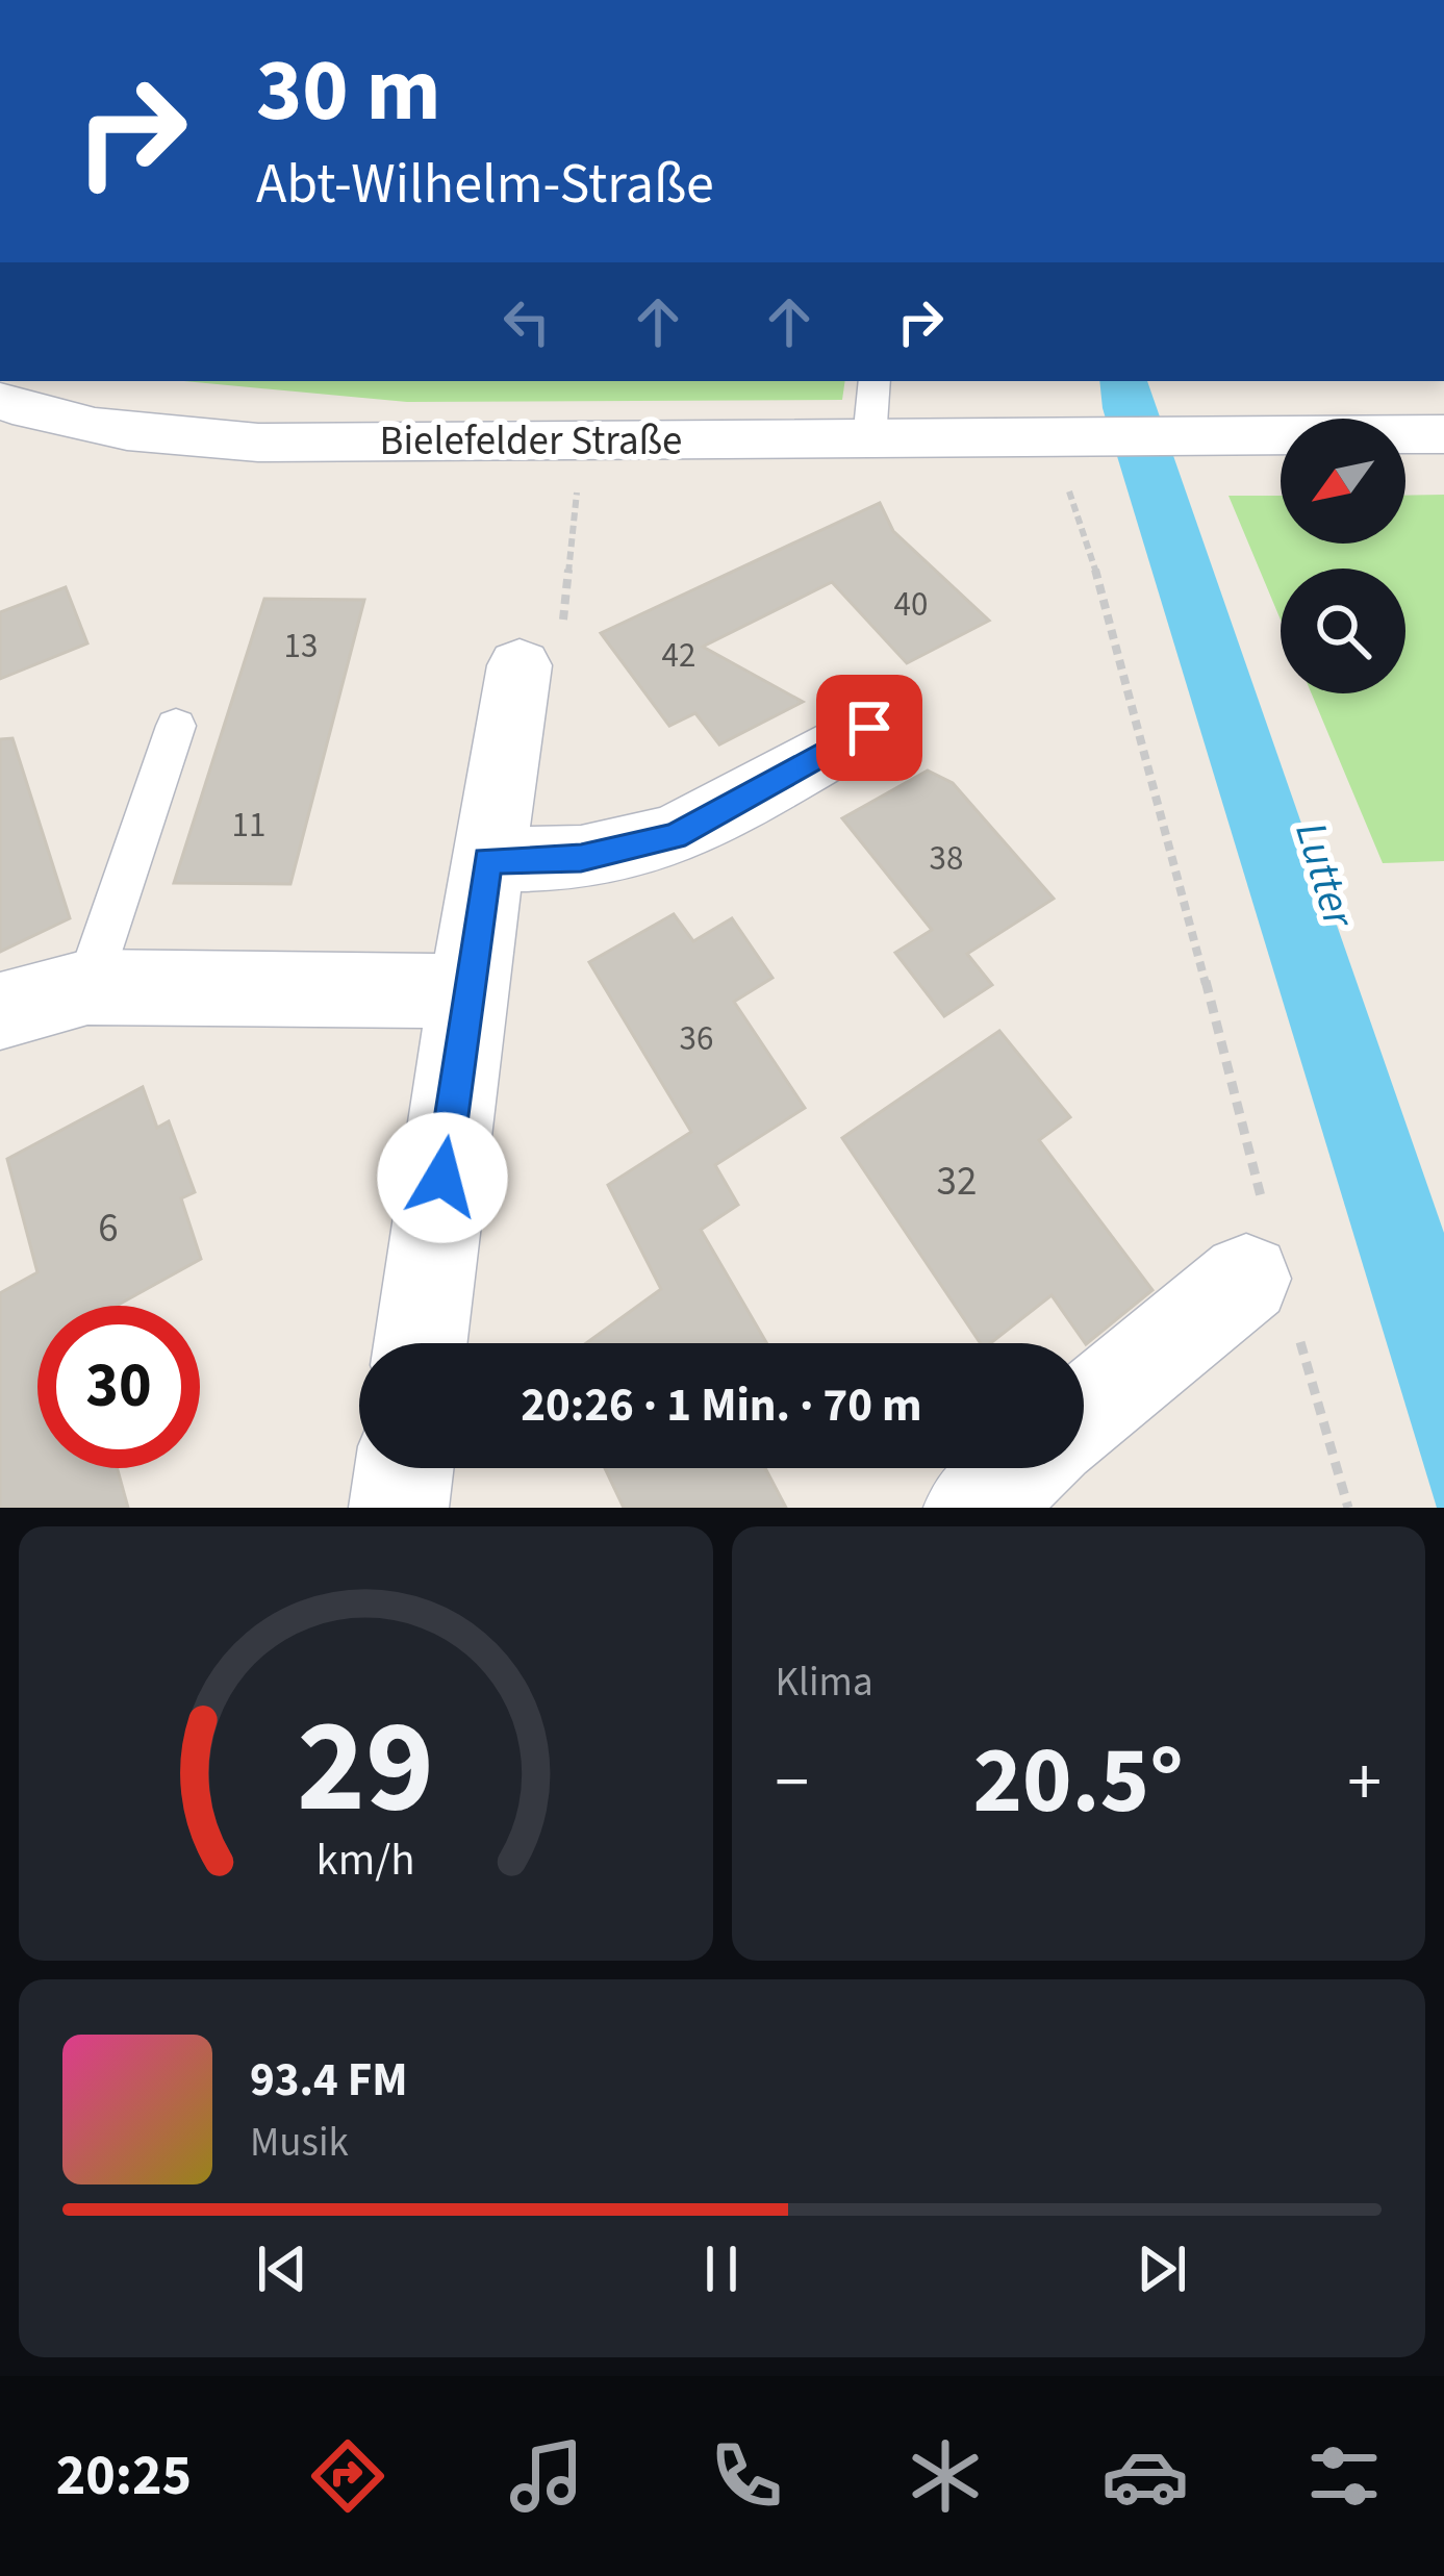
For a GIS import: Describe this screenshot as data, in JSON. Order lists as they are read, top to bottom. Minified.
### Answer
{"streets":{"street":["Bielefelder Straße"]},"water":["Lutter"],"house_numbers":["40","13","42","11","38","36","32","6"],"north":"bottom left","page":{"turn":["30 m","Abt-Wilhelm-Straße"],"limit":"30","trip":"20:26 · 1 Min. · 70 m","tile":"Klima","heat":["−","20.5°","+"],"song":["93.4 FM","Musik"],"tabs":"20:25","gauge":["29","km/h"]}}
